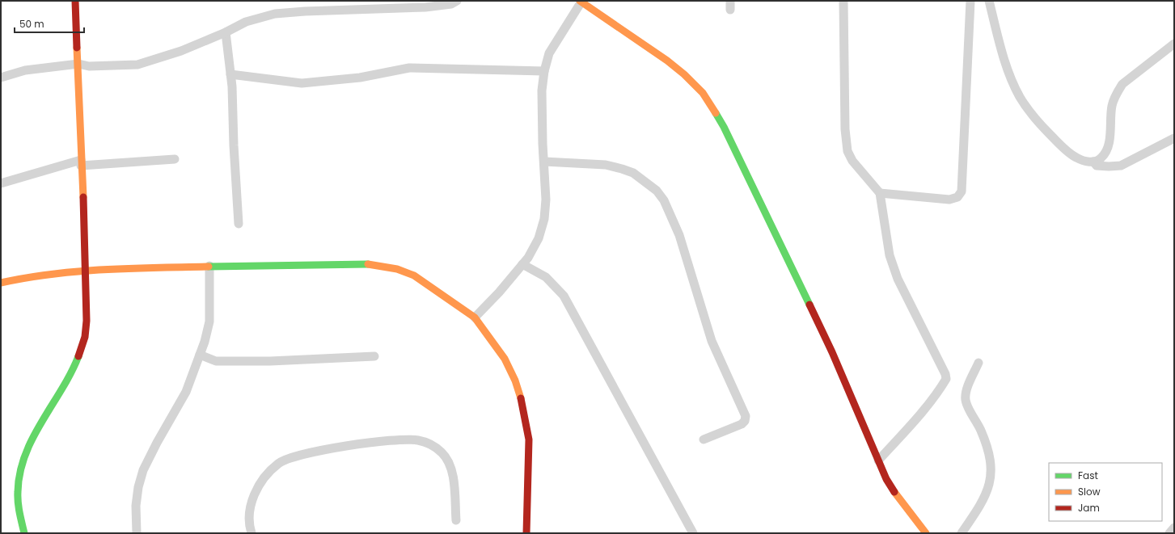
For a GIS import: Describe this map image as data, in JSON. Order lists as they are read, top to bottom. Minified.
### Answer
{"legend":["Fast","Slow","Jam"],"scale_bar":"50 m"}
